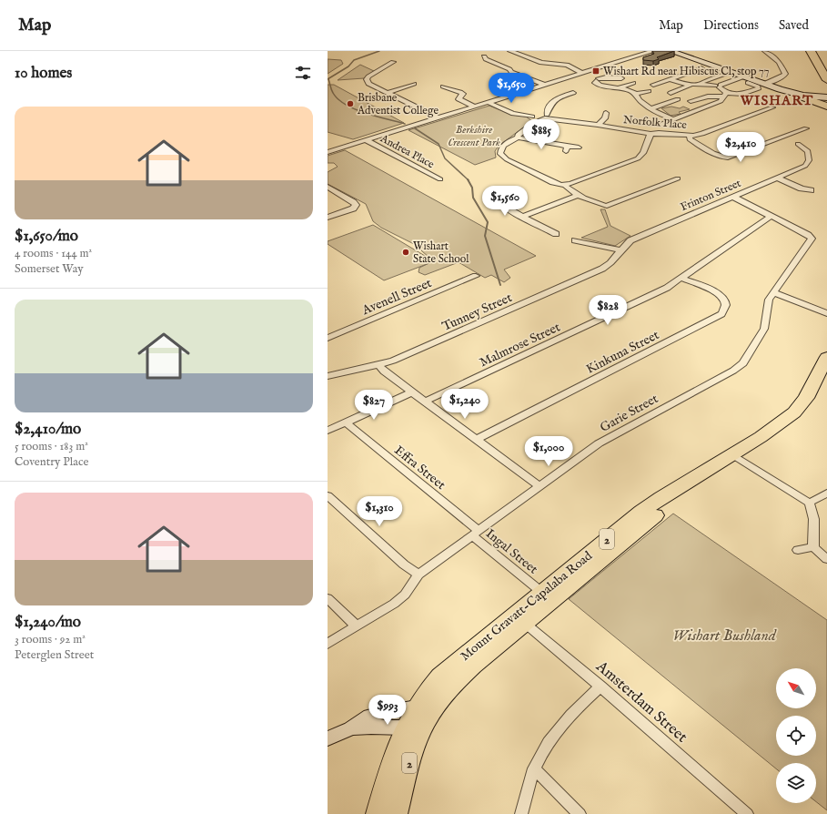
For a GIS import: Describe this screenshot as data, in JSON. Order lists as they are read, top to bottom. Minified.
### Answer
{"streets":{"highway":["2","Mount Gravatt-Capalaba Road"],"street":["Norfolk Place","Andrea Place","Frinton Street","Avenell Street","Tunney Street","Malmrose Street","Kinkuna Street","Garie Street","Effra Street","Ingal Street","Amsterdam Street"]},"crossings":[["Frinton Street","Tunney Street"],["Frinton Street","Garie Street"],["Malmrose Street","Kinkuna Street"],["Malmrose Street","Garie Street"],["Garie Street","Effra Street"],["Garie Street","Ingal Street"],["Effra Street","Ingal Street"],["Ingal Street","Mount Gravatt-Capalaba Road"],["Mount Gravatt-Capalaba Road","Amsterdam Street"]],"districts":["WISHART"],"parks":["Berkshire Crescent Park","Wishart Bushland"],"places":{"transit":["Wishart Rd near Hibiscus Cl, stop 77"],"other":["Brisbane Adventist College","Wishart State School"]},"north":"top left","page":{"header":"Map","nav":["Map","Directions","Saved"],"heading":"10 homes","price":["$1,650","$885","$2,410","$1,560","$828","$1,240","$827","$1,000","$1,310","$993"],"list":[{"name":"$1,650/mo","note":"4 rooms · 144 m² · Somerset Way"},{"name":"$2,410/mo","note":"5 rooms · 183 m² · Coventry Place"},{"name":"$1,240/mo","note":"3 rooms · 92 m² · Peterglen Street"}]}}
